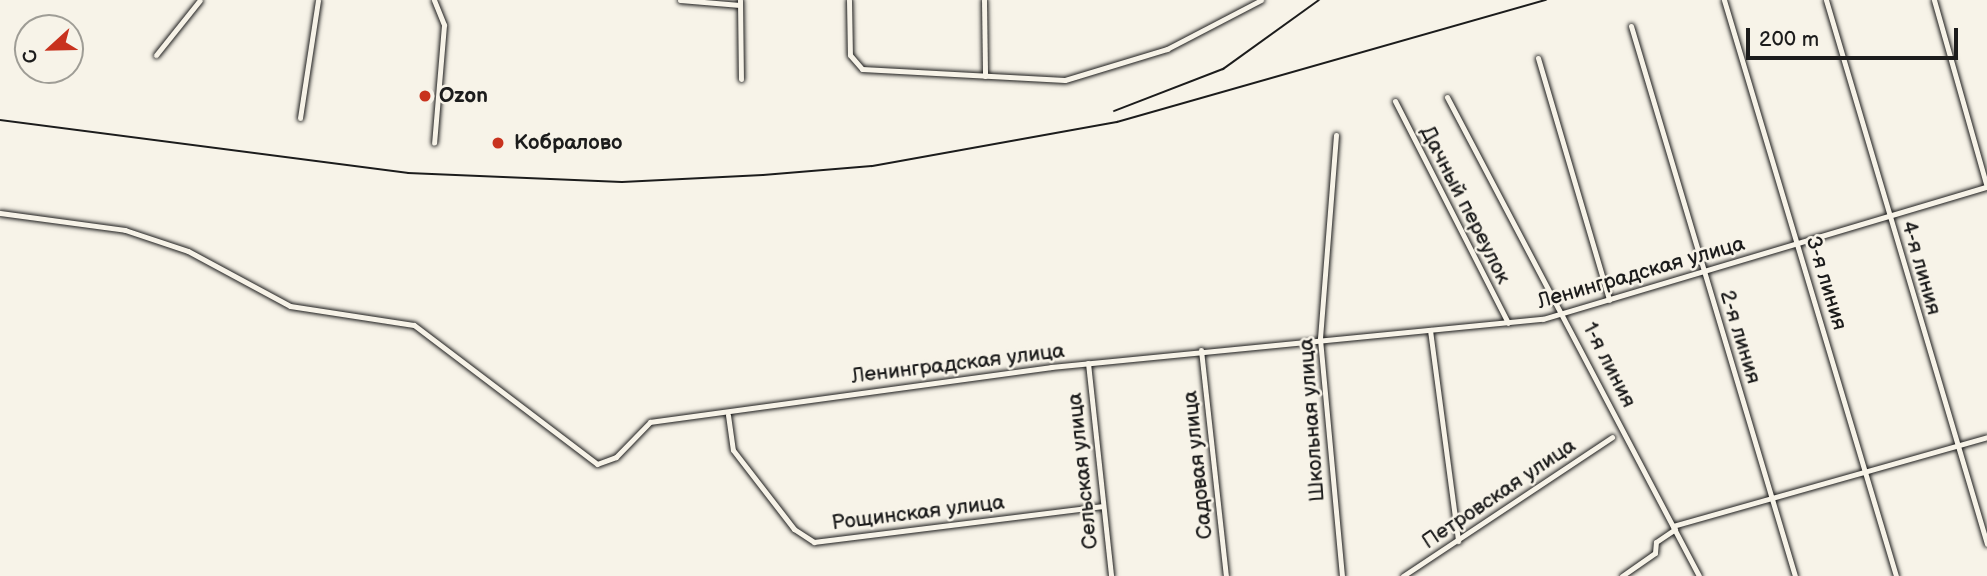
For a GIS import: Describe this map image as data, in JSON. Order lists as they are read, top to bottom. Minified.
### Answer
{"streets":{"street":["Дачный переулок","4-я линия","Ленинградская улица","3-я линия","2-я линия","1-я линия","Школьная улица","Садовая улица","Сельская улица","Петровская улица","Рощинская улица"]},"crossings":[["Дачный переулок","Ленинградская улица"],["4-я линия","Ленинградская улица"],["Ленинградская улица","3-я линия"],["Ленинградская улица","2-я линия"],["Ленинградская улица","1-я линия"],["Ленинградская улица","Школьная улица"],["Ленинградская улица","Садовая улица"],["Ленинградская улица","Сельская улица"],["Ленинградская улица","Рощинская улица"],["Сельская улица","Рощинская улица"]],"places":["Ozon","Кобралово"],"scale_bar":"200 m","north":"left"}
